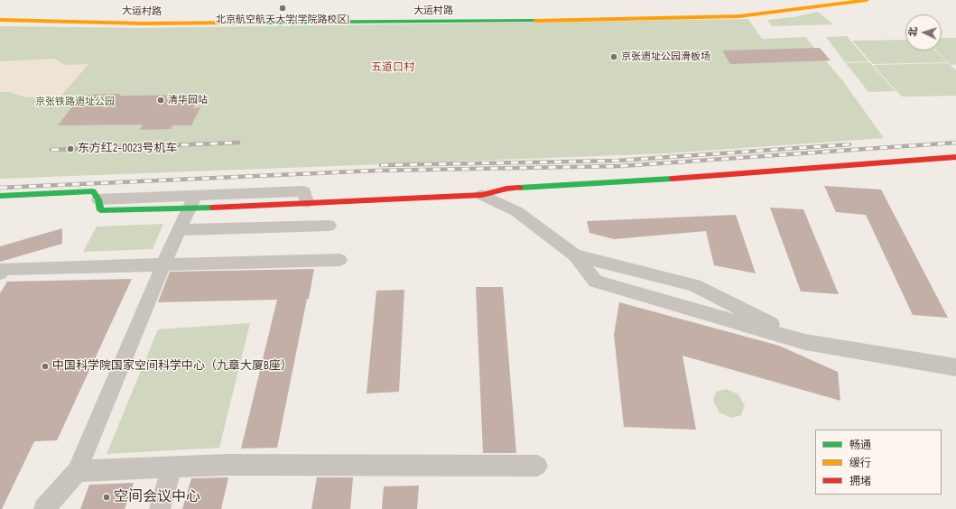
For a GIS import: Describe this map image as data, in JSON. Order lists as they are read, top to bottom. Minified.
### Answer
{"streets":{"street":["大运村路"]},"districts":["五道口村"],"parks":["京张铁路遗址公园"],"places":["北京航空航天大学(学院路校区)","京张遗址公园滑板场","清华园站","东方红2-0023号机车","中国科学院国家空间科学中心（九章大厦B座）","空间会议中心"],"legend":["畅通","缓行","拥堵"],"north":"left"}
